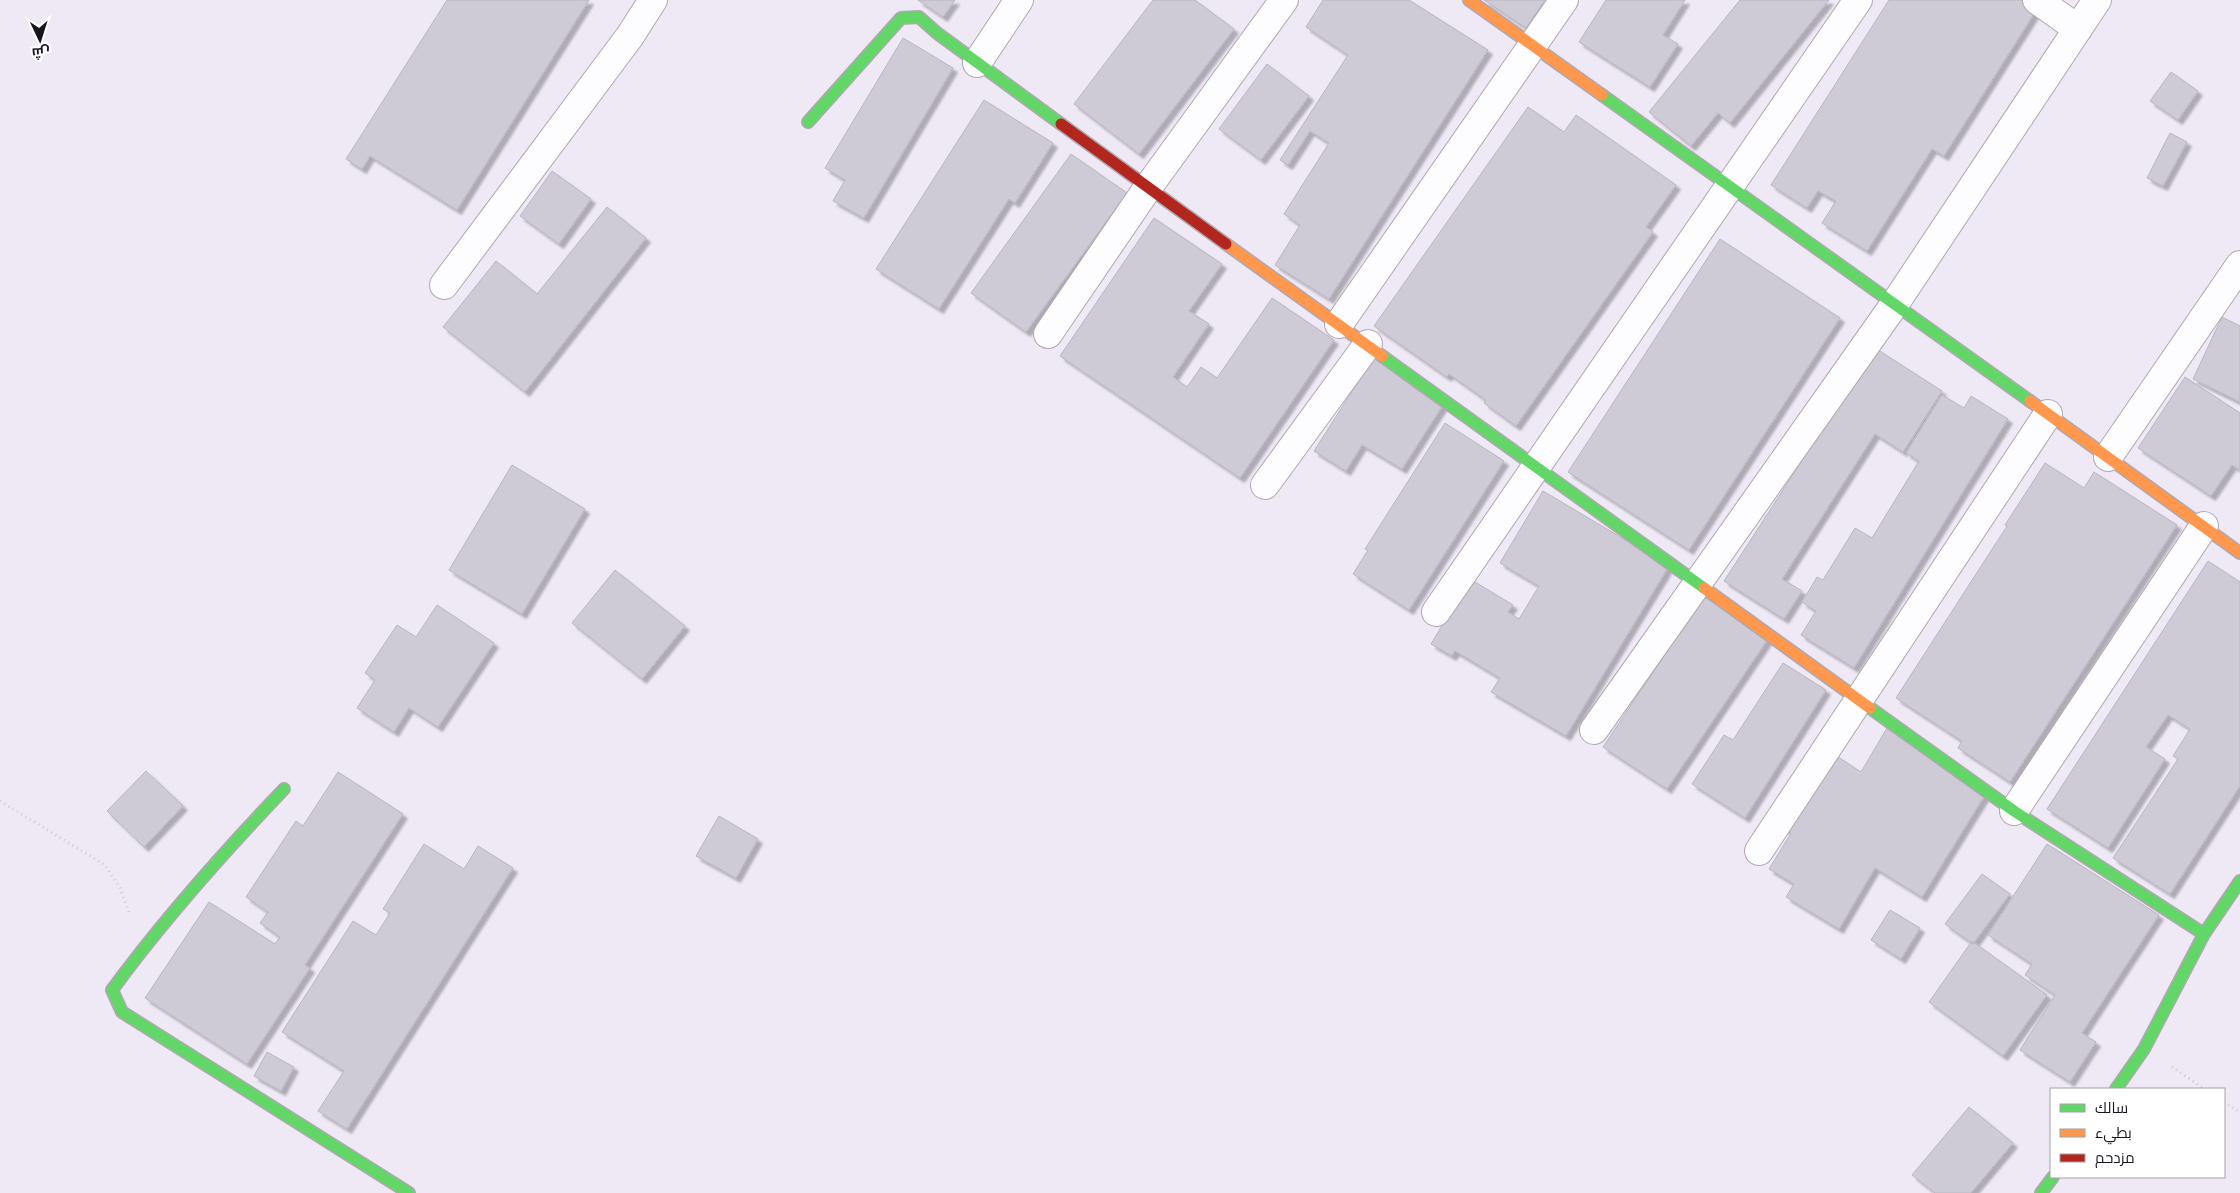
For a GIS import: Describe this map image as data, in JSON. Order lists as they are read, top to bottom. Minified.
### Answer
{"legend":["سالك","بطيء","مزدحم"],"north":"bottom"}
